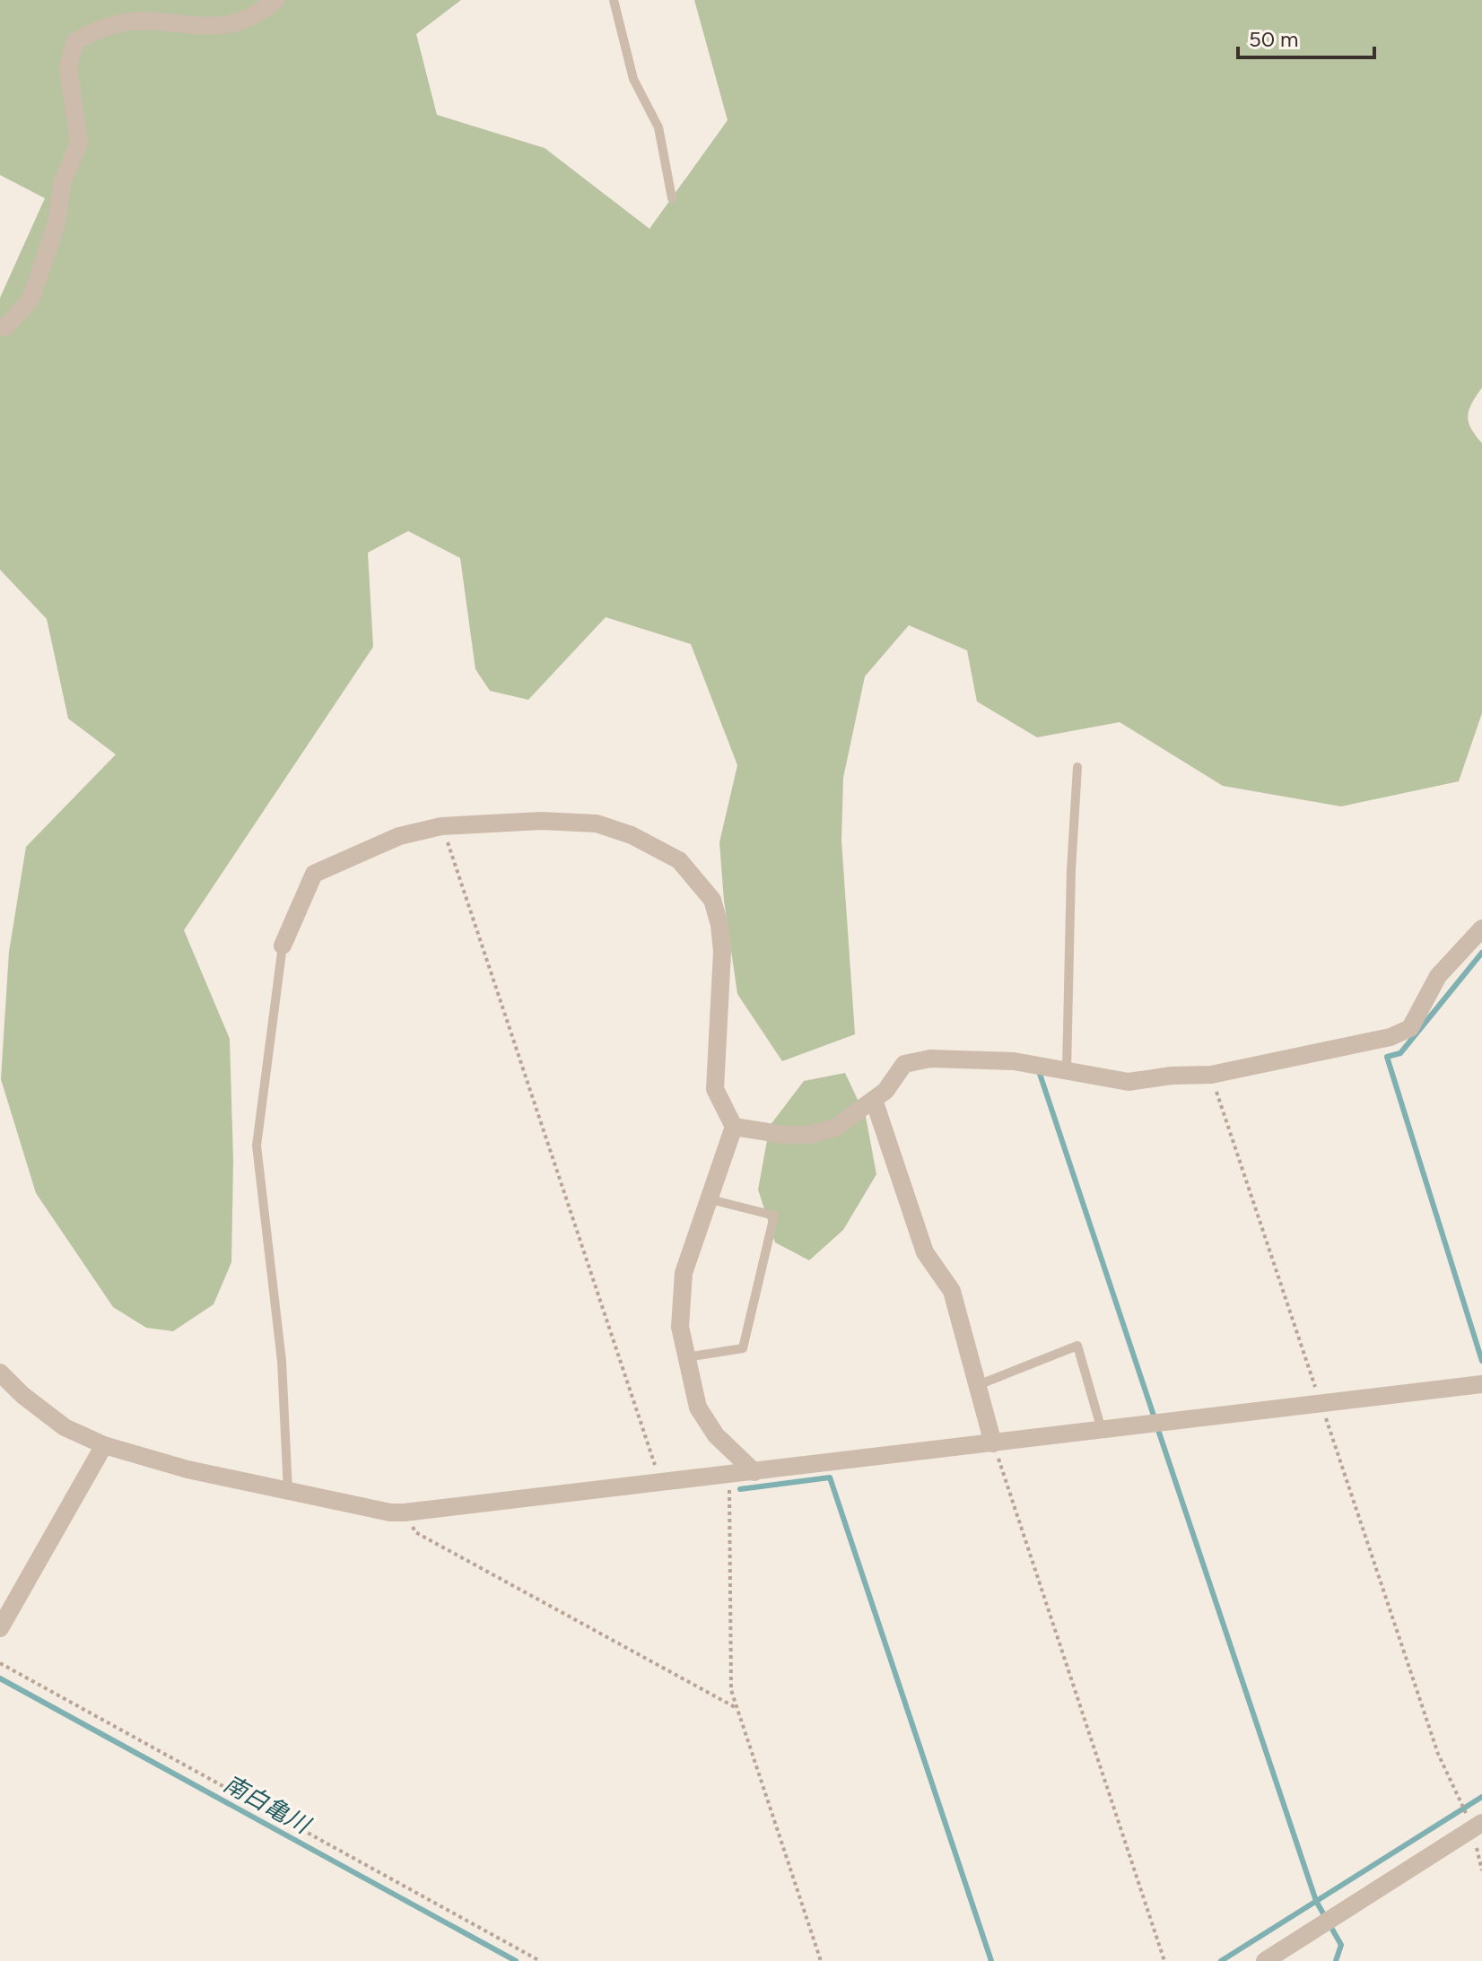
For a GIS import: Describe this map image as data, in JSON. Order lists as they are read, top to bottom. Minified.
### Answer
{"water":["南白亀川"],"scale_bar":"50 m"}
